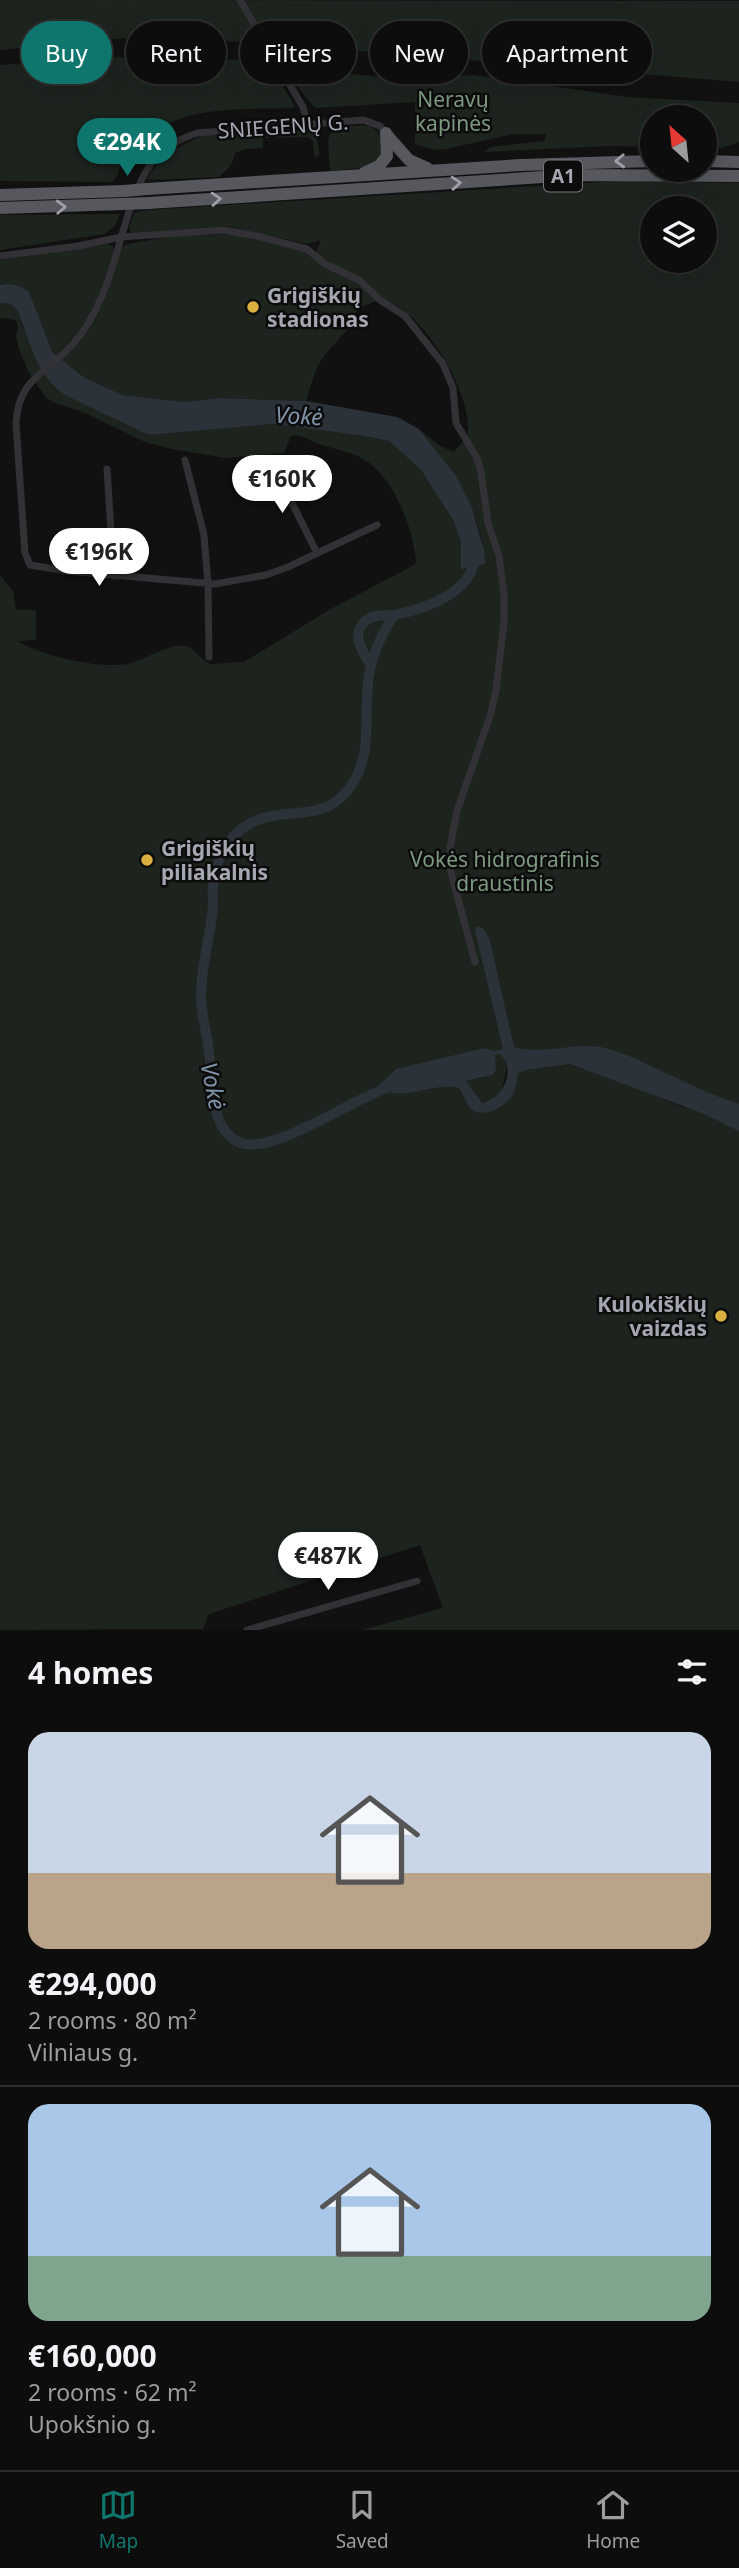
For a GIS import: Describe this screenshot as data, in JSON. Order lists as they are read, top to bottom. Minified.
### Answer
{"streets":{"highway":["A1"],"street":["SNIEGENŲ G."]},"water":["Vokė"],"parks":["Neravų kapinės","Vokės hidrografinis draustinis"],"places":["Grigiškių stadionas","Grigiškių piliakalnis","Kulokiškių vaizdas"],"north":"top left","page":{"chip":["Buy","Rent","Filters","New","Apartment"],"price":["€294K","€160K","€196K","€487K"],"heading":"4 homes","list":[{"name":"€294,000","note":"2 rooms · 80 m² · Vilniaus g."},{"name":"€160,000","note":"2 rooms · 62 m² · Upokšnio g."}],"tabs":["Map","Saved","Home"]}}
